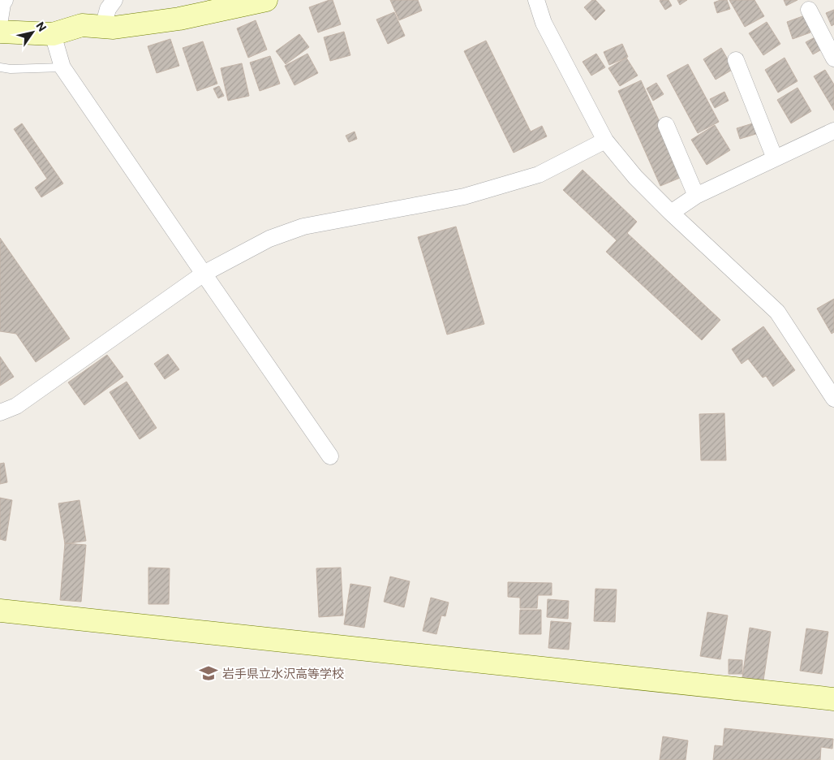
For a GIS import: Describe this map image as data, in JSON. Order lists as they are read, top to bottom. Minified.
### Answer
{"places":{"school or university":["岩手県立水沢高等学校"]},"north":"top right"}
